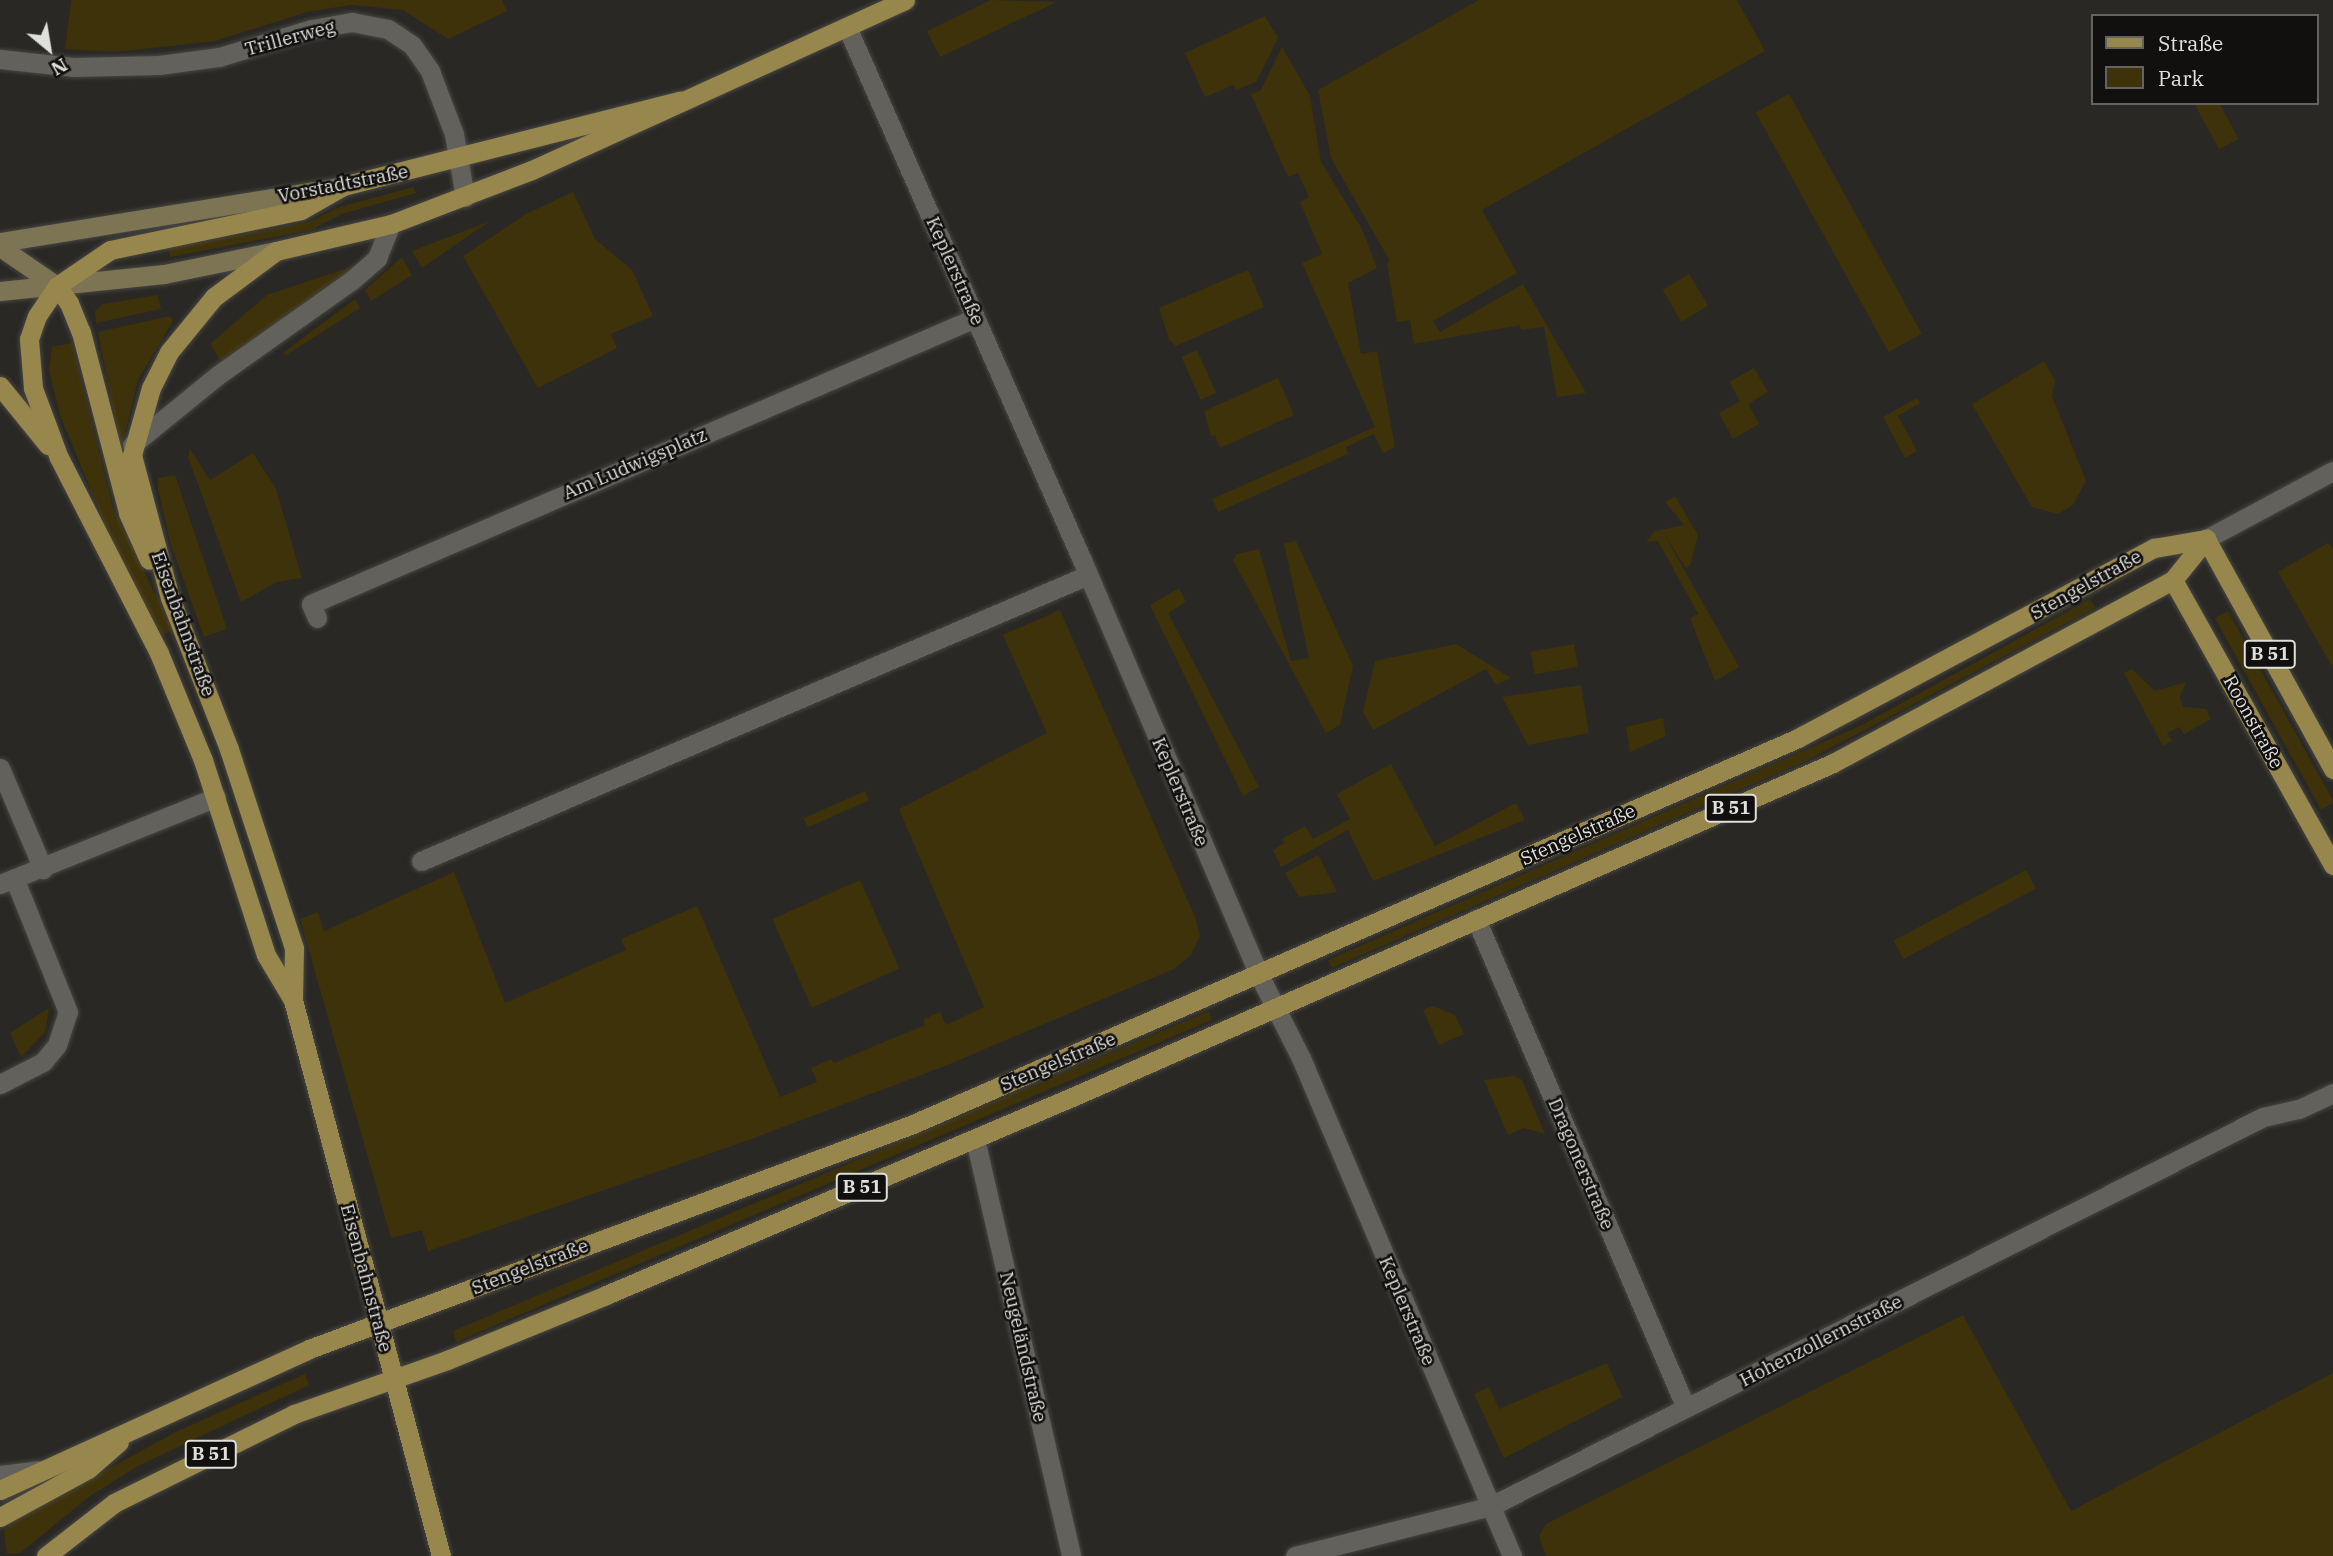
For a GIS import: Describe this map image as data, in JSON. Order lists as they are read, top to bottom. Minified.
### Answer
{"streets":{"main road":["Vorstadtstraße","Stengelstraße","Eisenbahnstraße","B 51","Roonstraße"],"street":["Trillerweg","Keplerstraße","Am Ludwigsplatz","Dragonerstraße","Hohenzollernstraße","Neugeländstraße"]},"crossings":[["Trillerweg","Vorstadtstraße"],["Vorstadtstraße","Keplerstraße"],["Keplerstraße","Am Ludwigsplatz"],["Keplerstraße","Stengelstraße"],["Keplerstraße","Hohenzollernstraße"],["Stengelstraße","Eisenbahnstraße"],["Stengelstraße","B 51"],["Stengelstraße","Roonstraße"],["Stengelstraße","Dragonerstraße"],["Stengelstraße","Neugeländstraße"],["Dragonerstraße","Hohenzollernstraße"]],"legend":["Straße","Park"],"north":"bottom right"}
